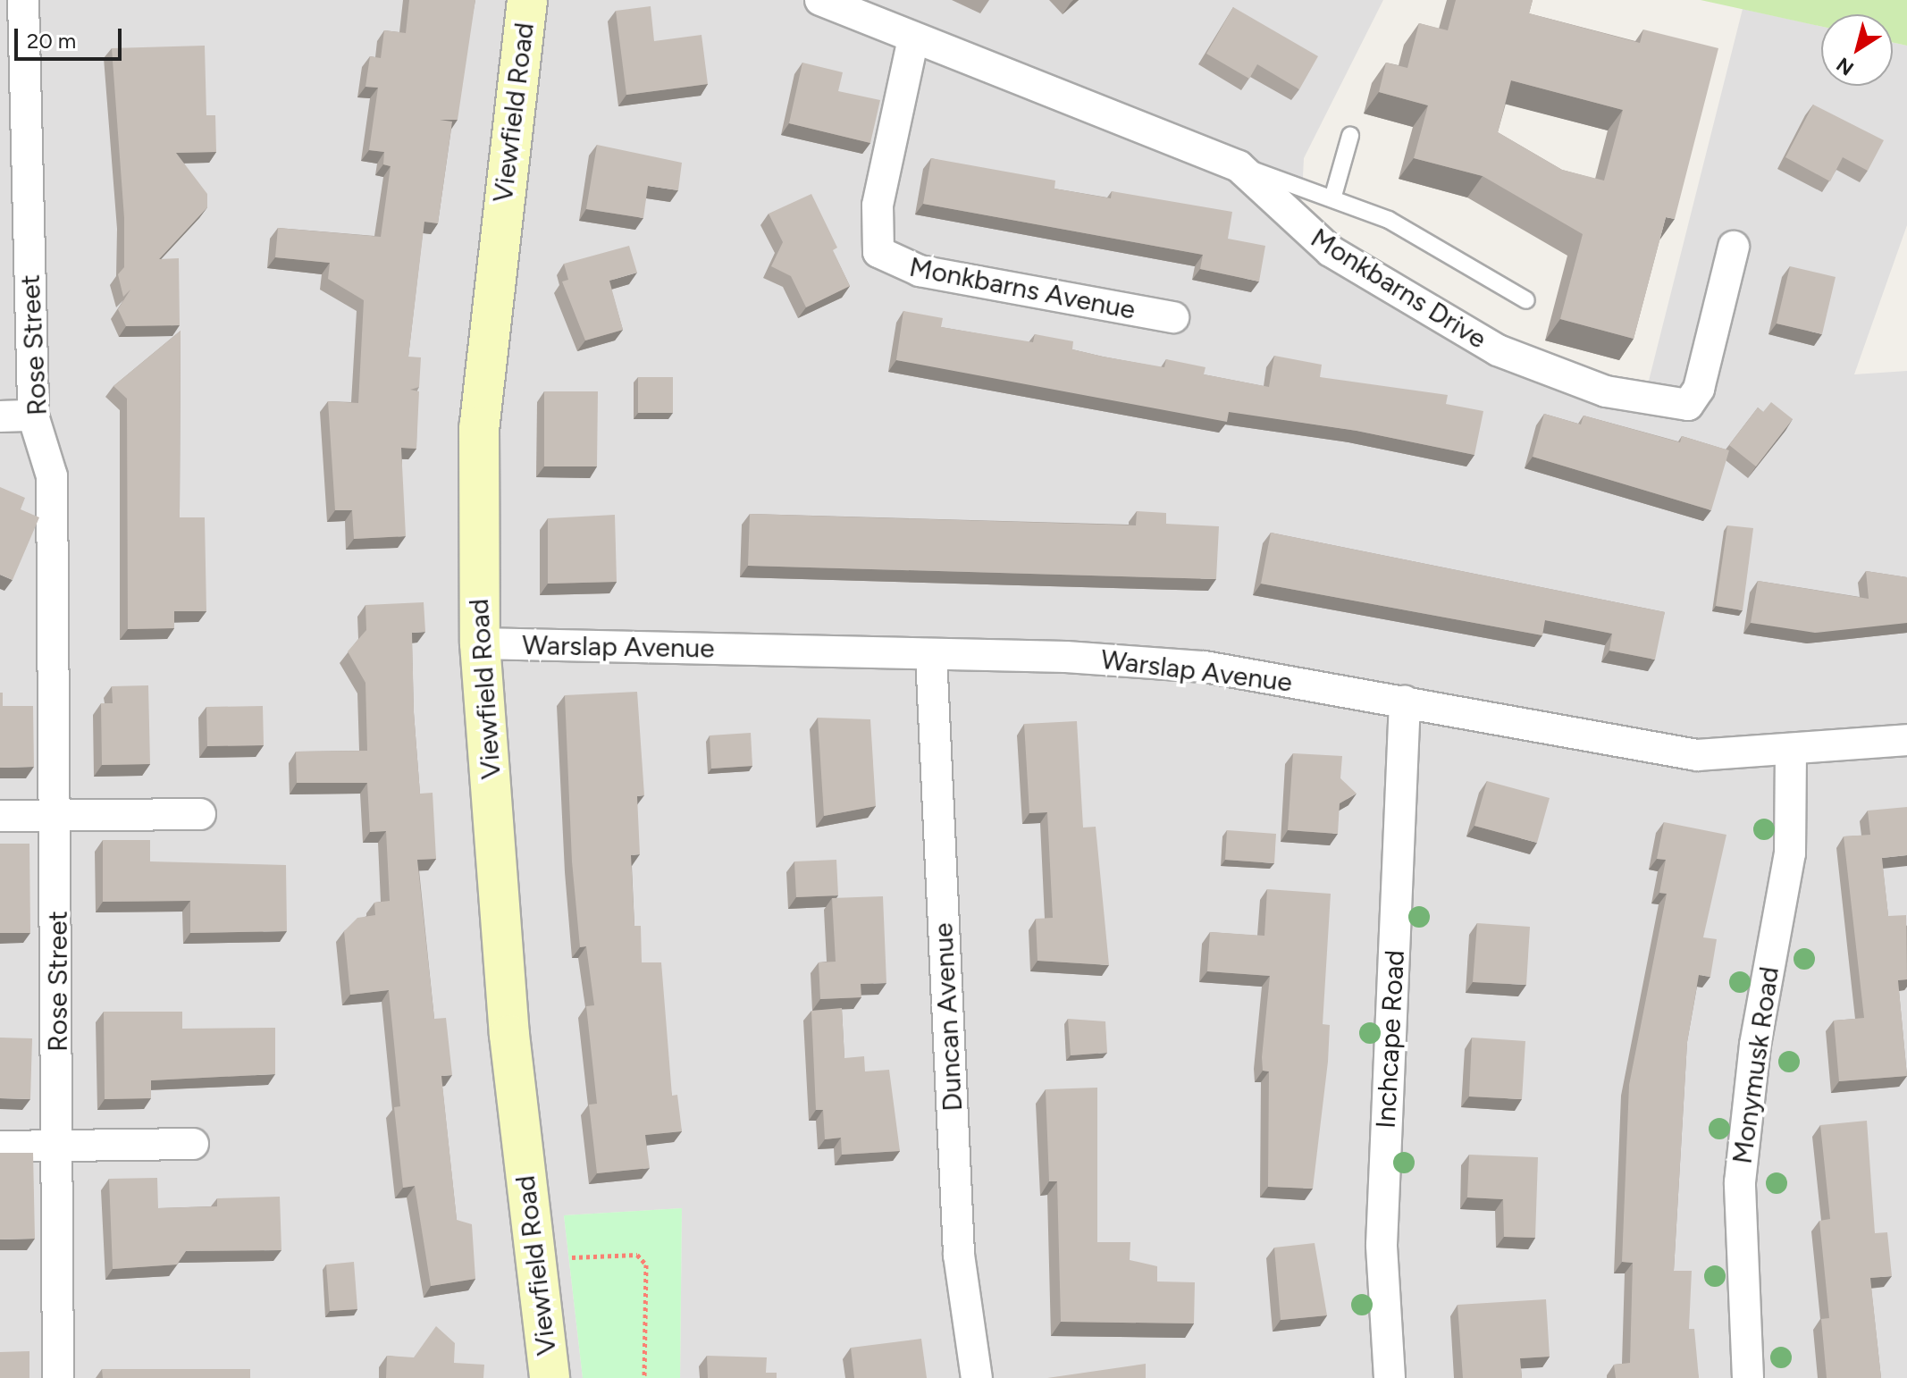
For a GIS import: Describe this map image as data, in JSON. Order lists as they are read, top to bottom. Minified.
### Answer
{"streets":{"street":["Viewfield Road","Monkbarns Avenue","Monkbarns Drive","Rose Street","Warslap Avenue","Duncan Avenue","Inchcape Road","Monymusk Road"]},"crossings":[["Viewfield Road","Warslap Avenue"],["Monkbarns Avenue","Monkbarns Drive"],["Warslap Avenue","Duncan Avenue"],["Warslap Avenue","Inchcape Road"],["Warslap Avenue","Monymusk Road"]],"scale_bar":"20 m","north":"bottom left"}
